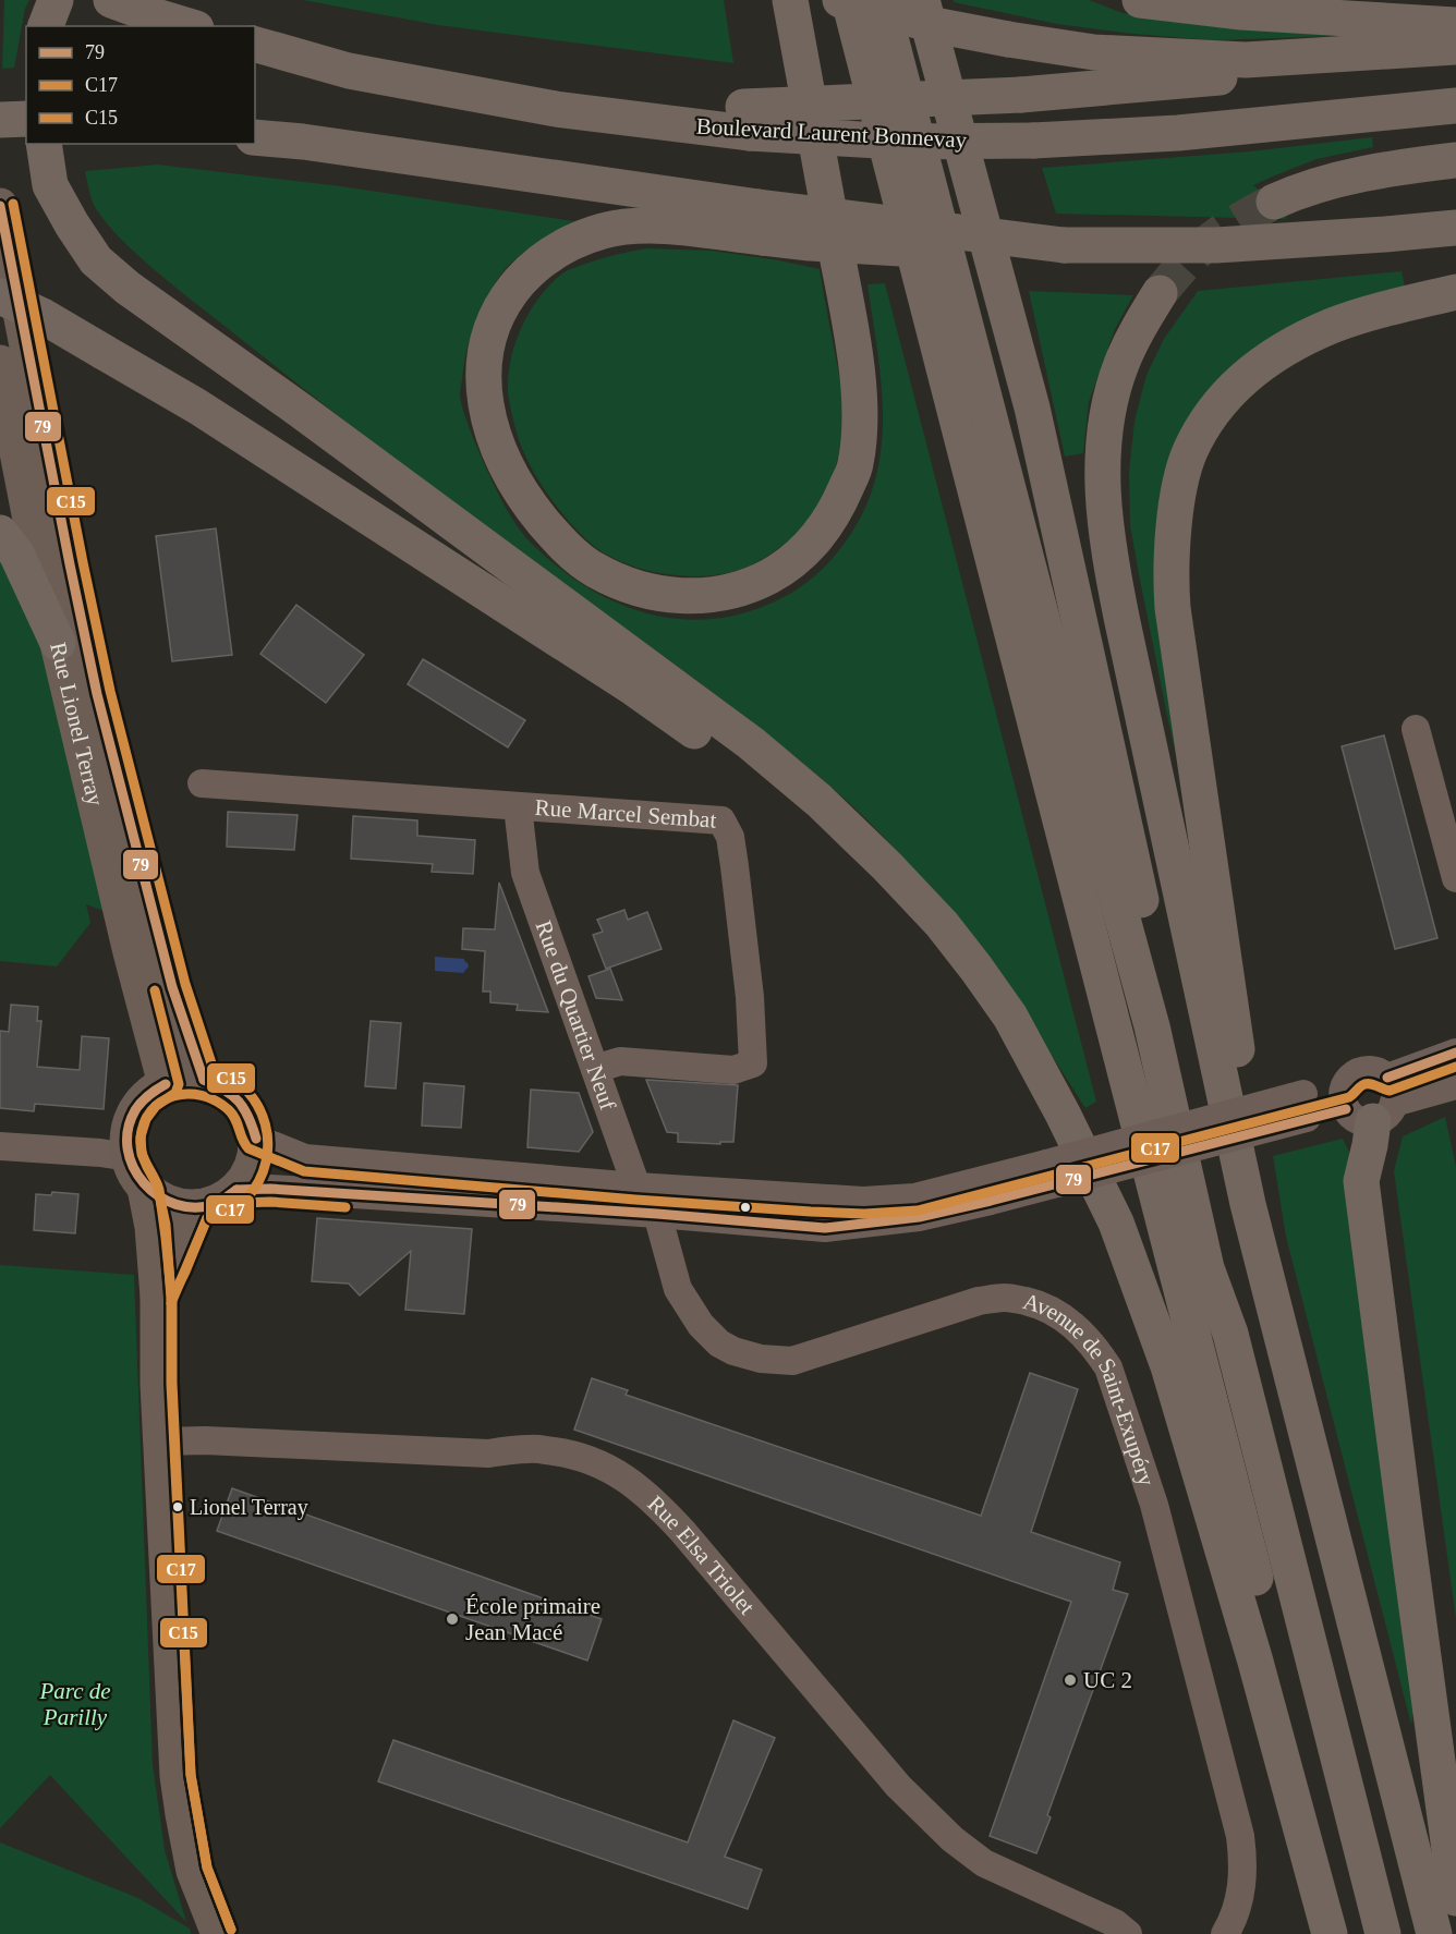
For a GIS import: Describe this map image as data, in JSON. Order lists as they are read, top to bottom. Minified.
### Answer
{"streets":{"highway":["Boulevard Laurent Bonnevay"],"main road":["Rue Lionel Terray"],"street":["Rue Marcel Sembat","Rue du Quartier Neuf","Avenue de Saint-Exupéry","Rue Elsa Triolet"]},"crossings":[["Rue Marcel Sembat","Rue du Quartier Neuf"],["Rue du Quartier Neuf","Avenue de Saint-Exupéry"]],"parks":["Parc de Parilly"],"places":["Lionel Terray","École primaire Jean Macé","UC 2"],"lines":["transit line C15","transit line 79","transit line C17"],"legend":["79","C17","C15"]}
